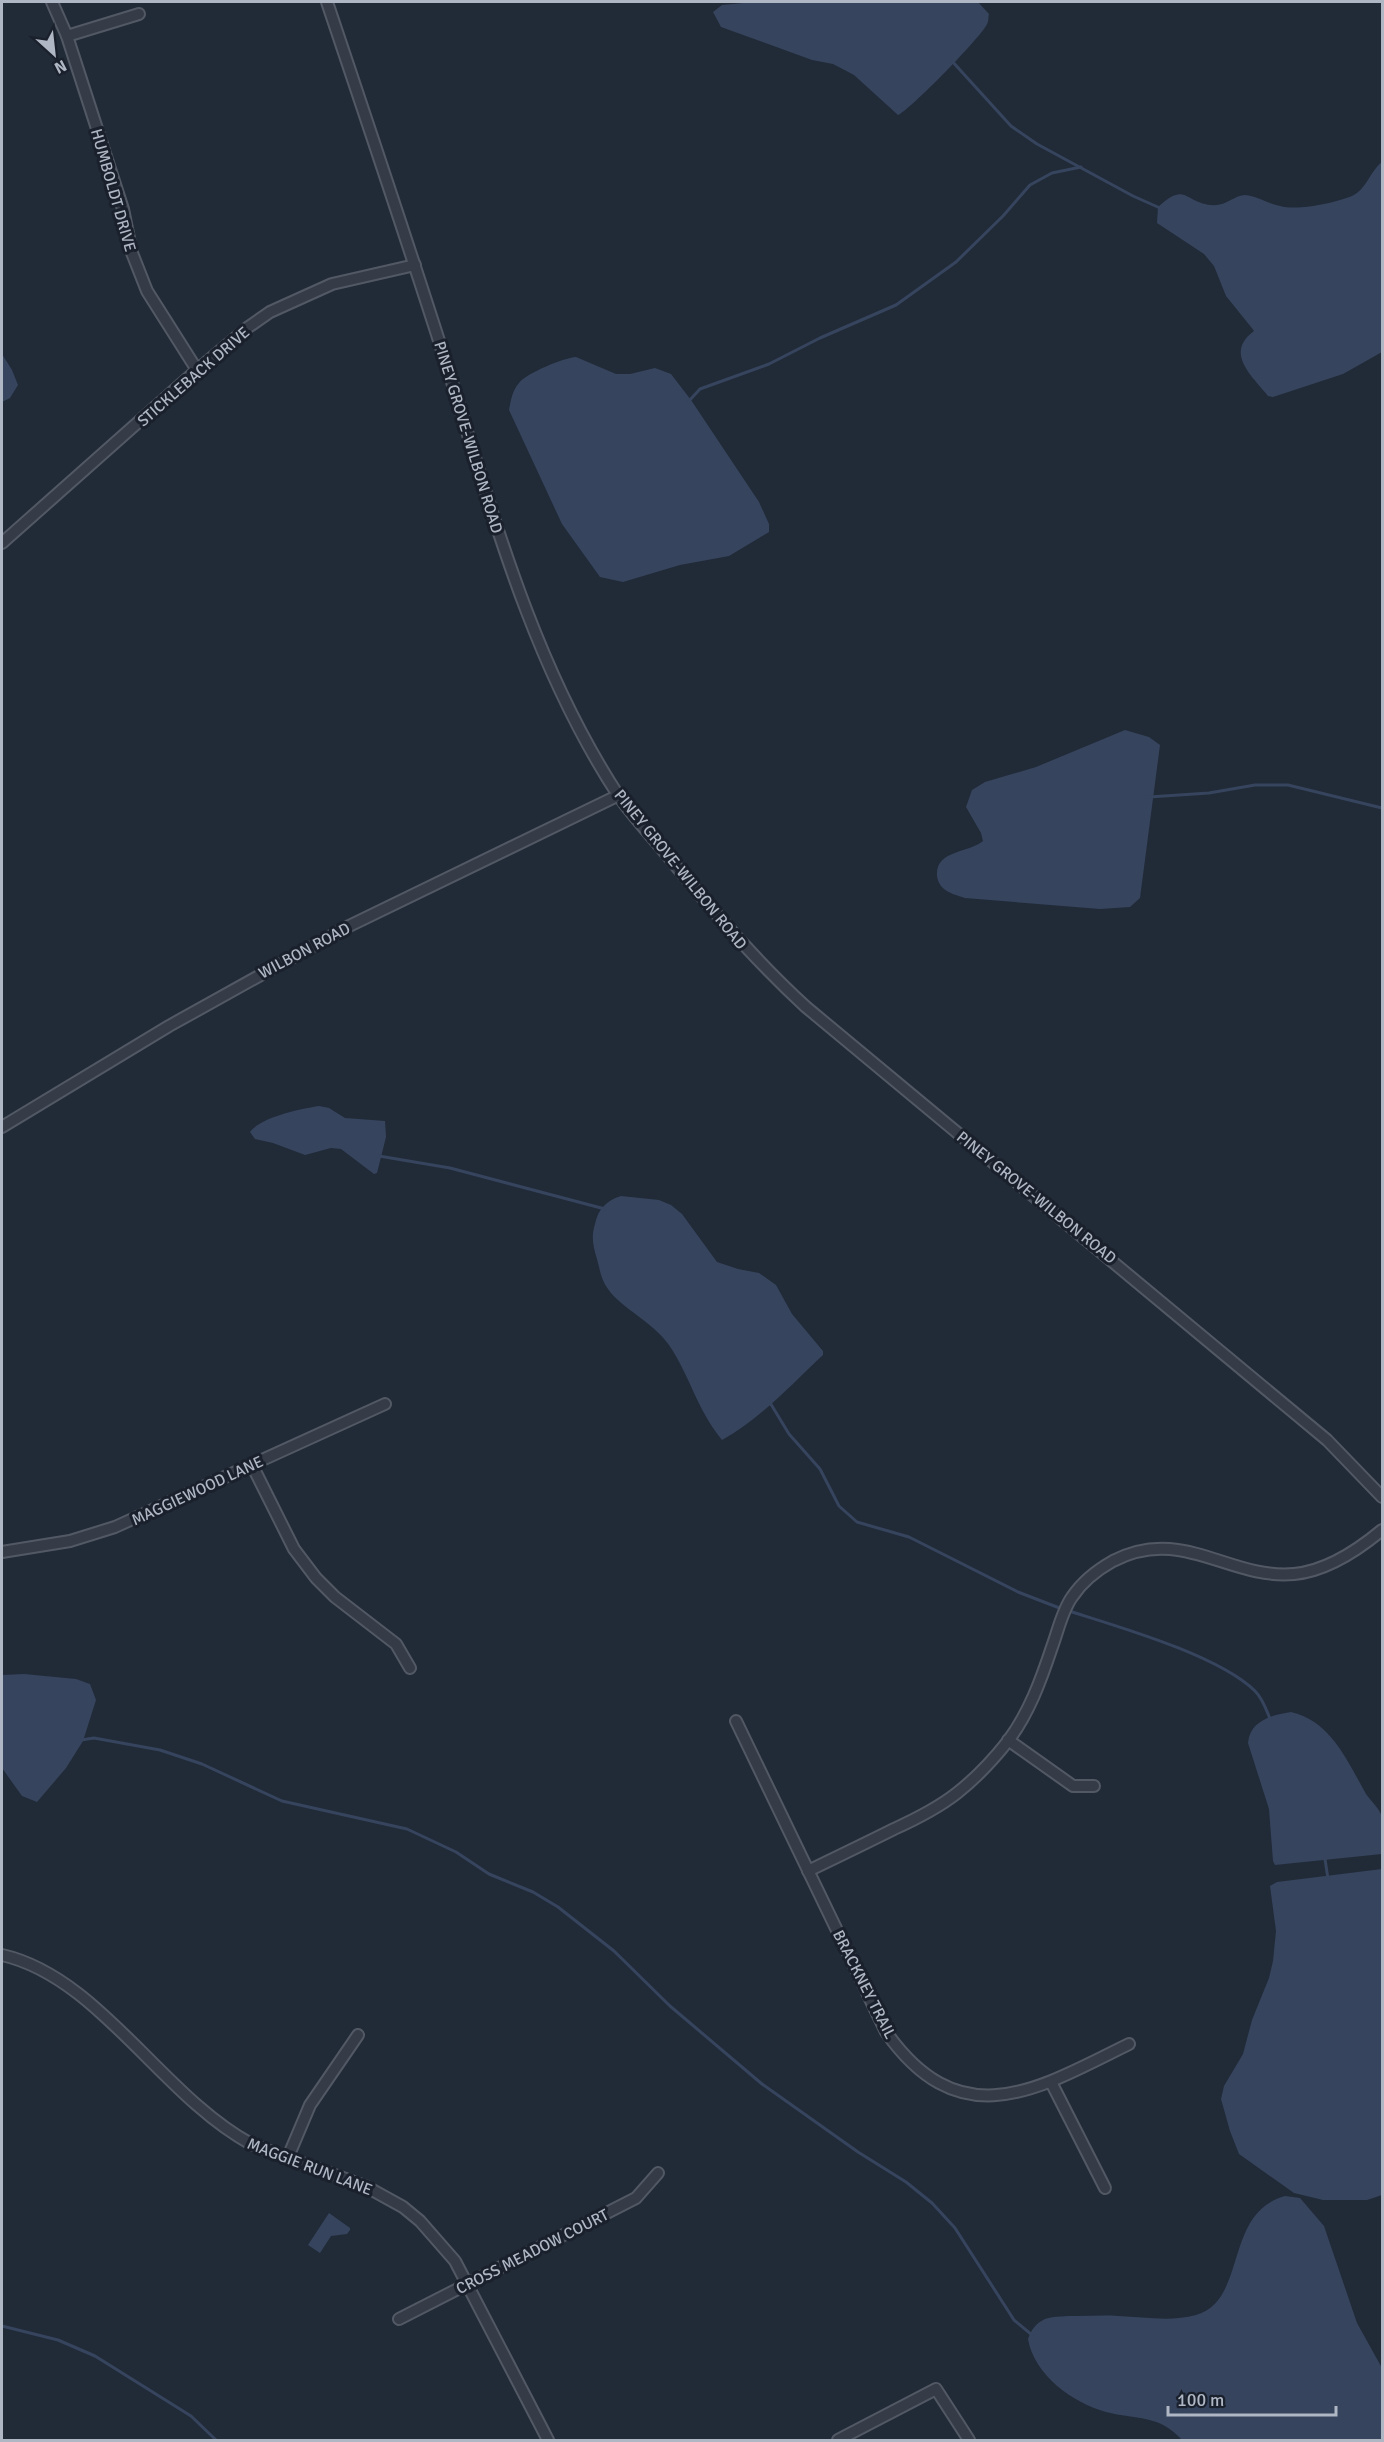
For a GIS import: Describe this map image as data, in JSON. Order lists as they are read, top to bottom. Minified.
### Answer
{"streets":{"street":["HUMBOLDT DRIVE","STICKLEBACK DRIVE","PINEY GROVE-WILBON ROAD","WILBON ROAD","MAGGIEWOOD LANE","BRACKNEY TRAIL","MAGGIE RUN LANE","CROSS MEADOW COURT"]},"crossings":[["HUMBOLDT DRIVE","STICKLEBACK DRIVE"],["STICKLEBACK DRIVE","PINEY GROVE-WILBON ROAD"],["PINEY GROVE-WILBON ROAD","WILBON ROAD"],["MAGGIE RUN LANE","CROSS MEADOW COURT"]],"scale_bar":"100 m","north":"bottom right"}
